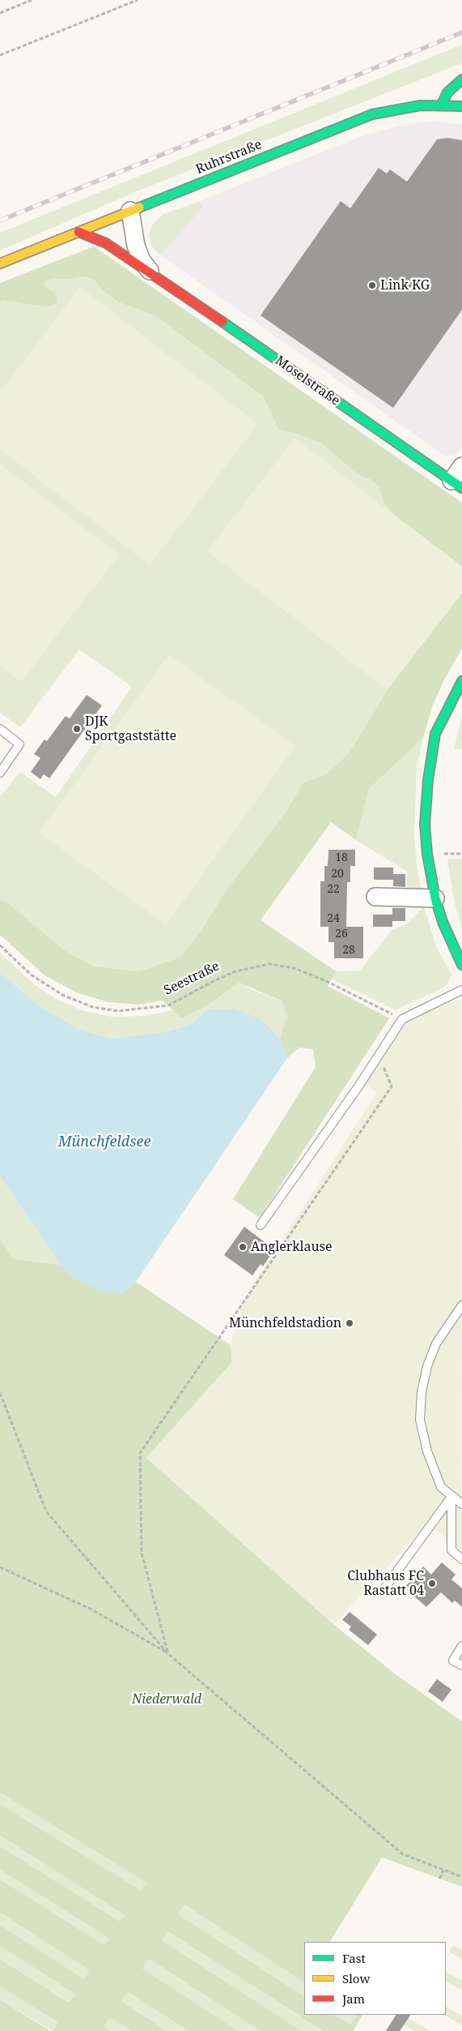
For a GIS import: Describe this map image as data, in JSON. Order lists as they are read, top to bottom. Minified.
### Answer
{"streets":{"street":["Ruhrstraße","Moselstraße"],"path":["Seestraße"]},"crossings":[["Ruhrstraße","Moselstraße"]],"water":["Münchfeldsee"],"parks":["Niederwald"],"places":["Link KG","DJK Sportgaststätte","Anglerklause","Münchfeldstadion","Clubhaus FC Rastatt 04"],"house_numbers":["18","20","22","24","26","28"],"legend":["Fast","Slow","Jam"]}
